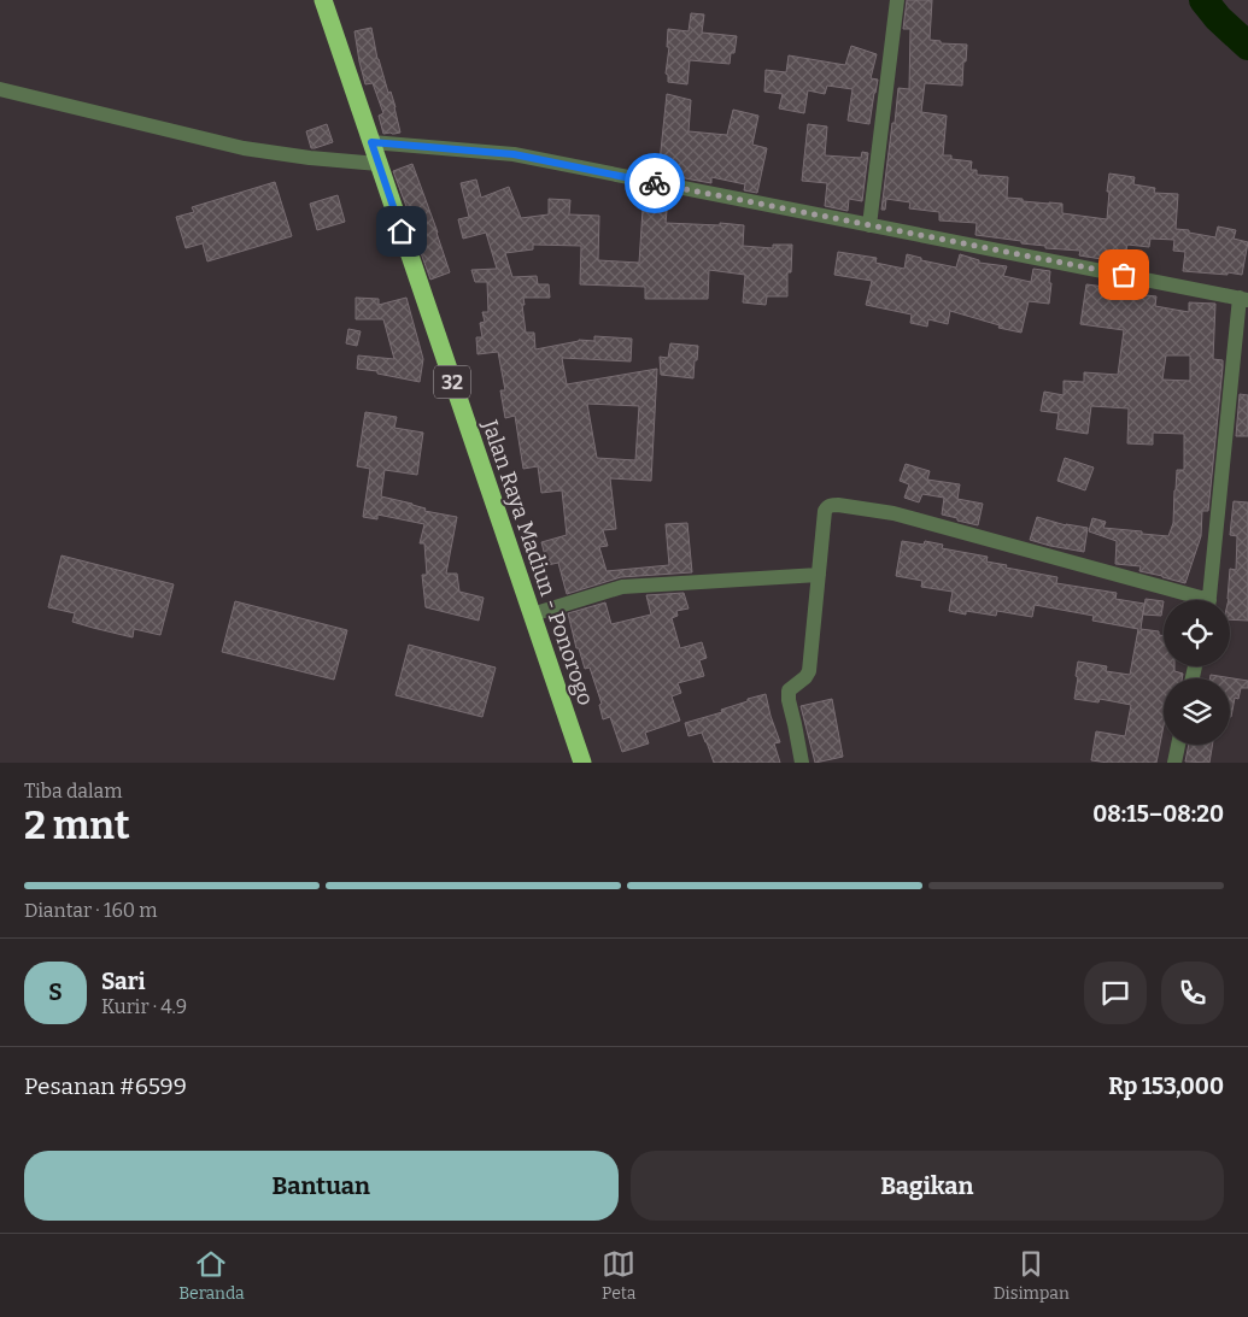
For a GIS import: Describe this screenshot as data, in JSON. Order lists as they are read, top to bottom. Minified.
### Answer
{"streets":{"highway":["32","Jalan Raya Madiun - Ponorogo"]},"page":{"heading":["2 mnt","Tiba dalam","08:15–08:20"],"panel":["Sari","Kurir · 4.9","Pesanan #6599","Rp 153,000"],"bar":"Diantar · 160 m","round":"S","buttons":["Bantuan","Bagikan"],"tabs":["Beranda","Peta","Disimpan"]}}
